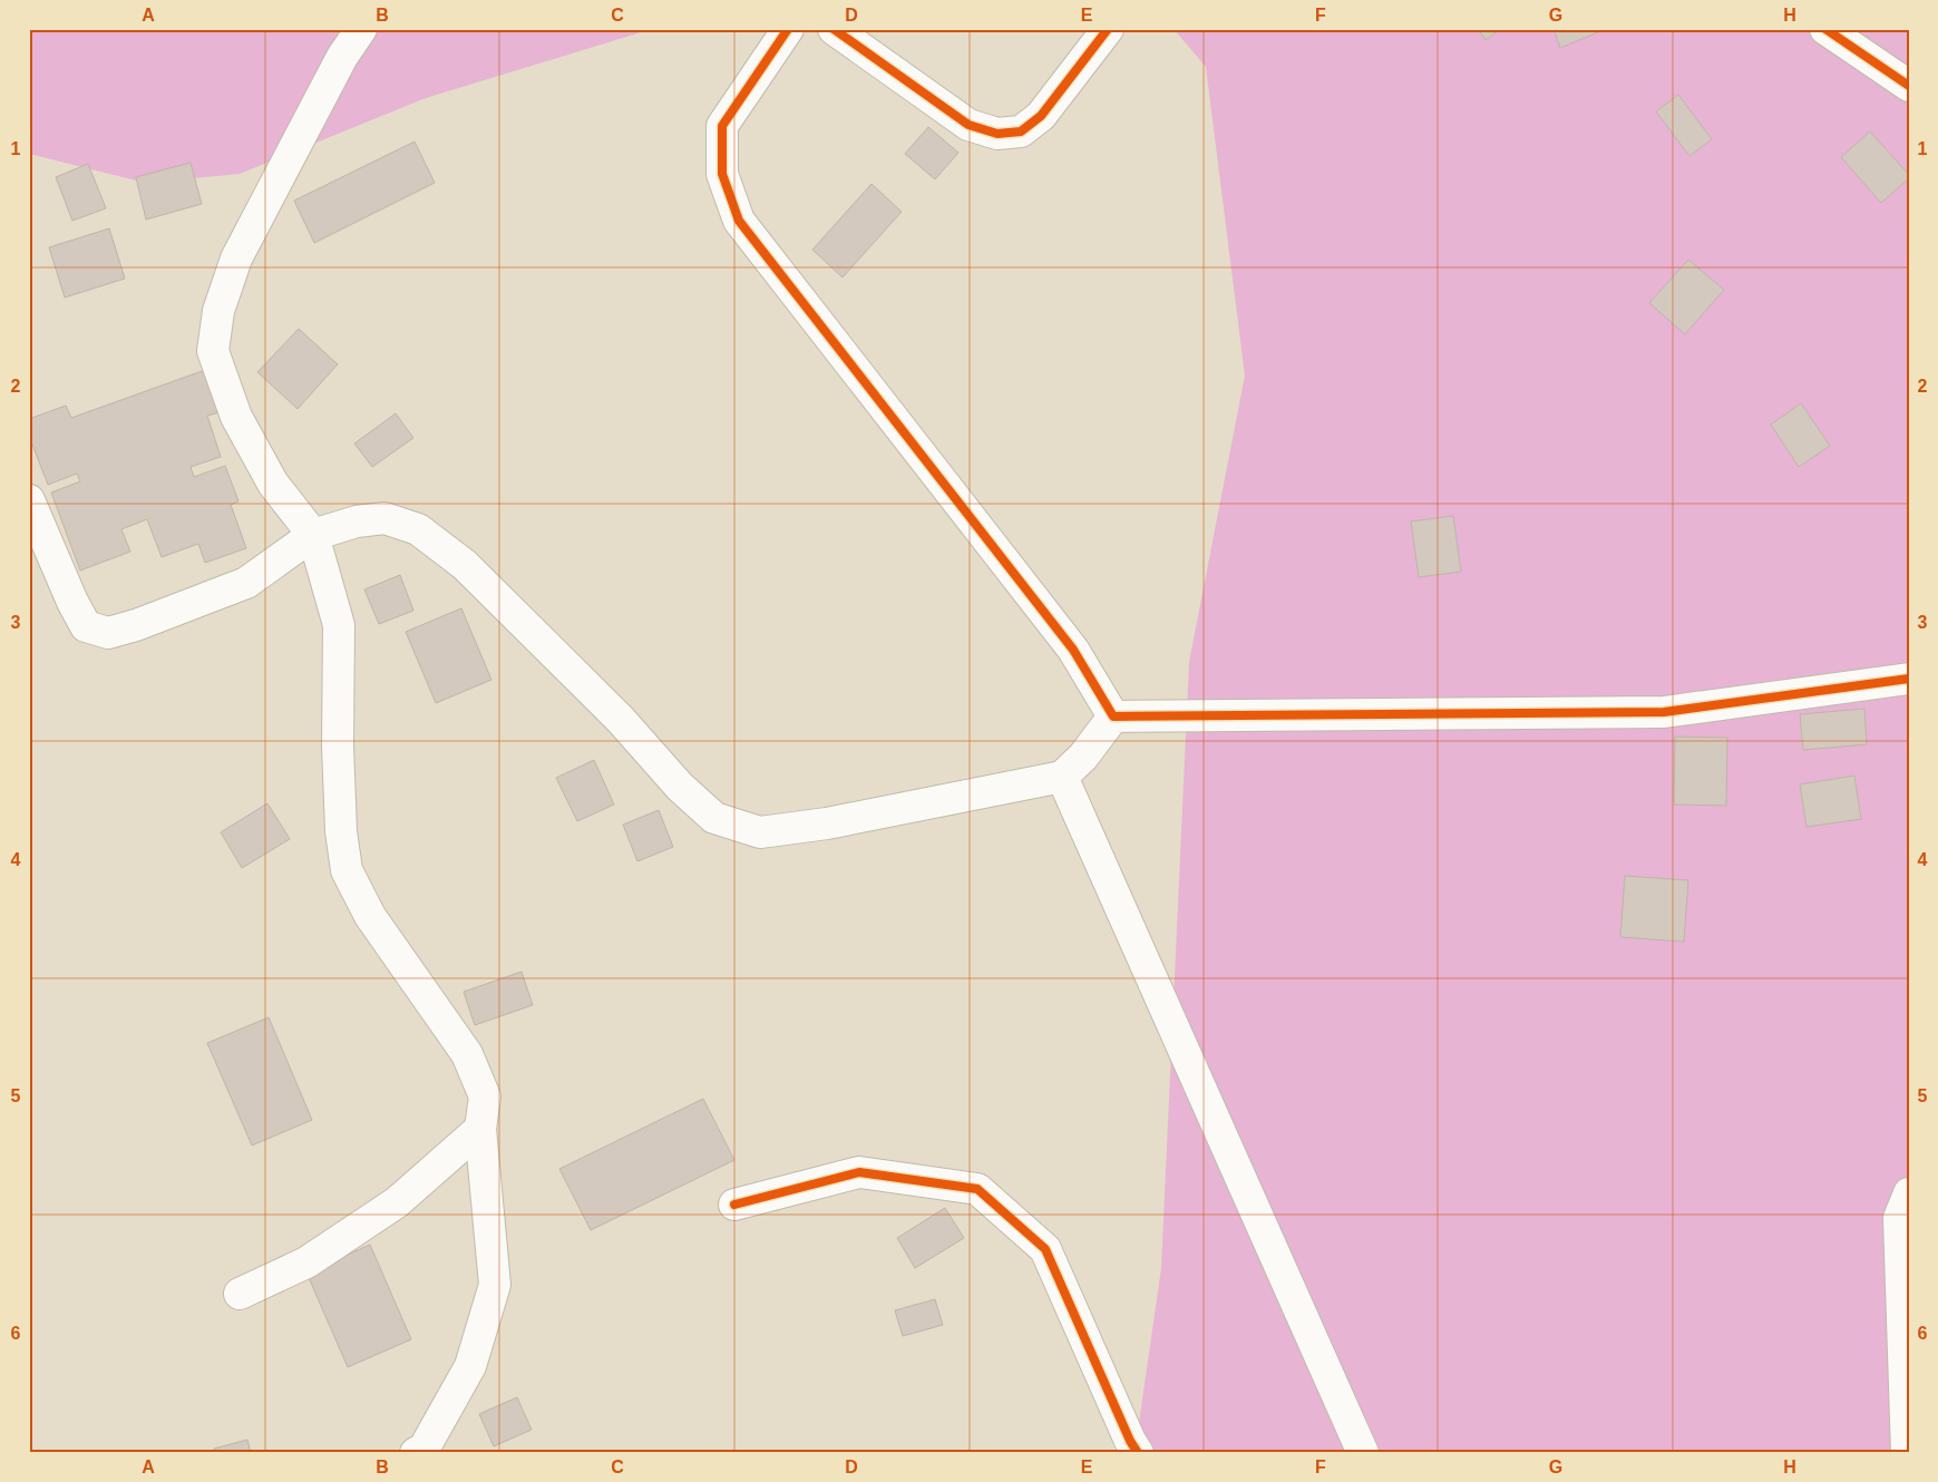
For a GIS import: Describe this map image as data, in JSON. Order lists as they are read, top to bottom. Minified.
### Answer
{"grid":{"columns":["A","B","C","D","E","F","G","H"],"rows":["1","2","3","4","5","6"]}}
